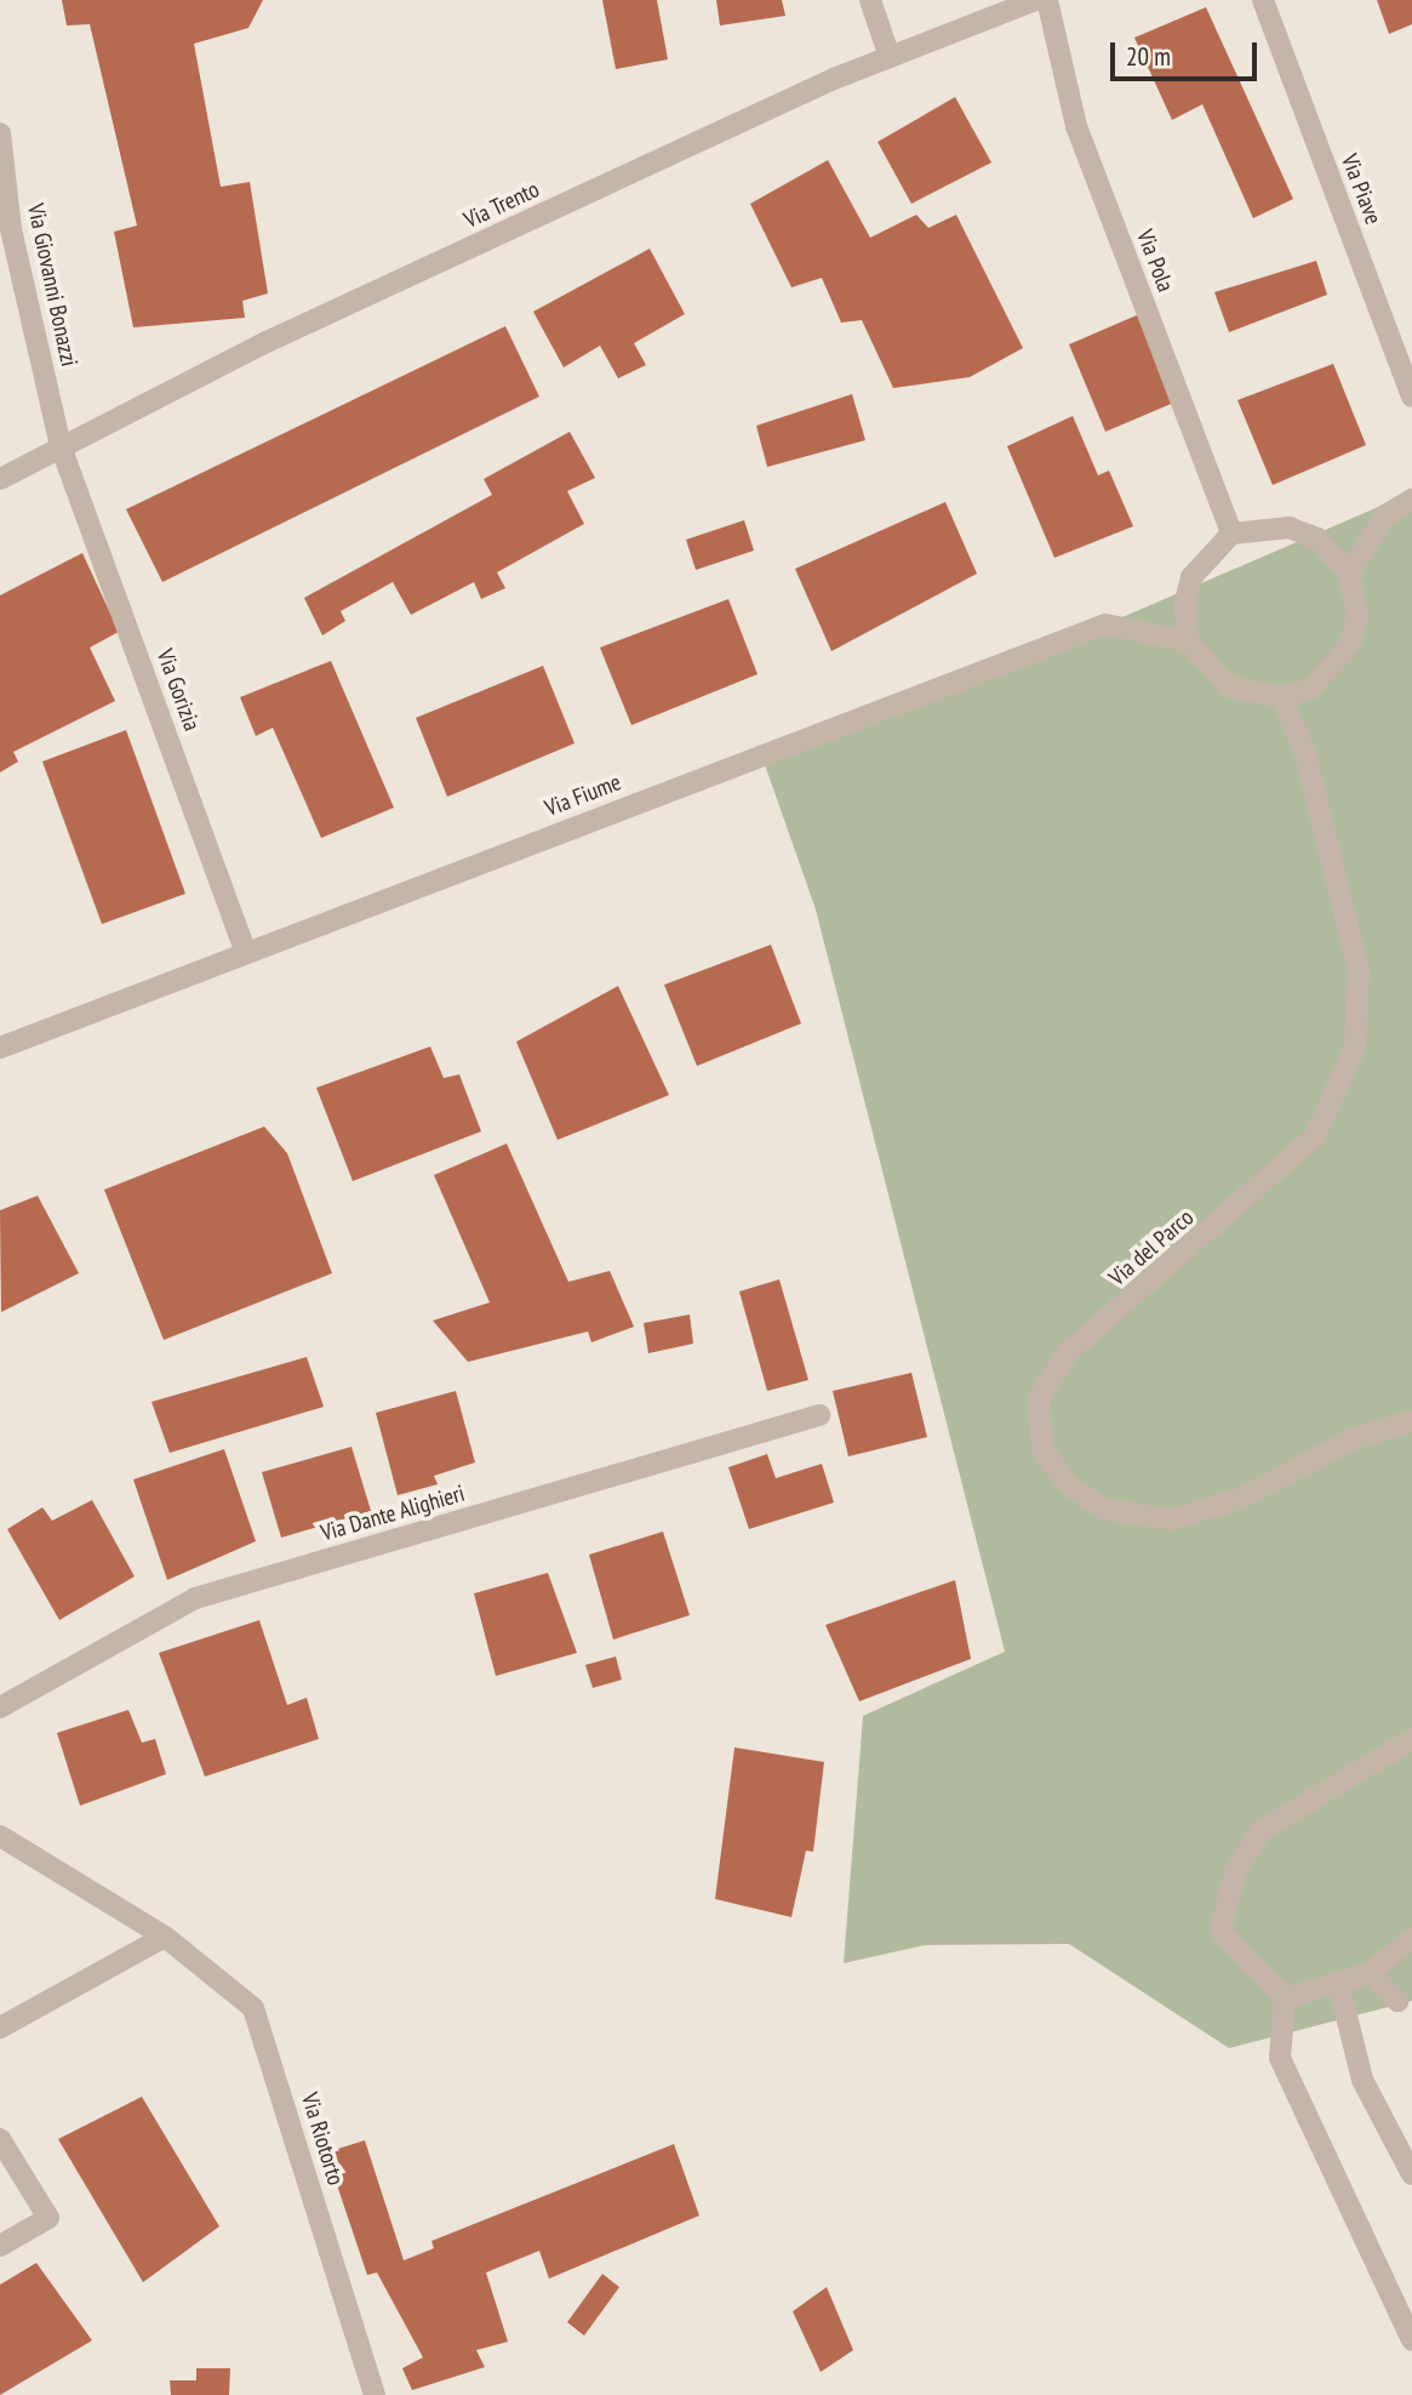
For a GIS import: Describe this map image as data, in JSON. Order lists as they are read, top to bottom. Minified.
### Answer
{"streets":{"street":["Via Piave","Via Trento","Via Pola","Via Giovanni Bonazzi","Via Gorizia","Via Fiume","Via del Parco","Via Dante Alighieri","Via Riotorto"]},"crossings":[["Via Trento","Via Giovanni Bonazzi"],["Via Trento","Via Gorizia"],["Via Pola","Via Fiume"],["Via Pola","Via del Parco"],["Via Giovanni Bonazzi","Via Gorizia"],["Via Gorizia","Via Fiume"],["Via Fiume","Via del Parco"]],"scale_bar":"20 m"}
